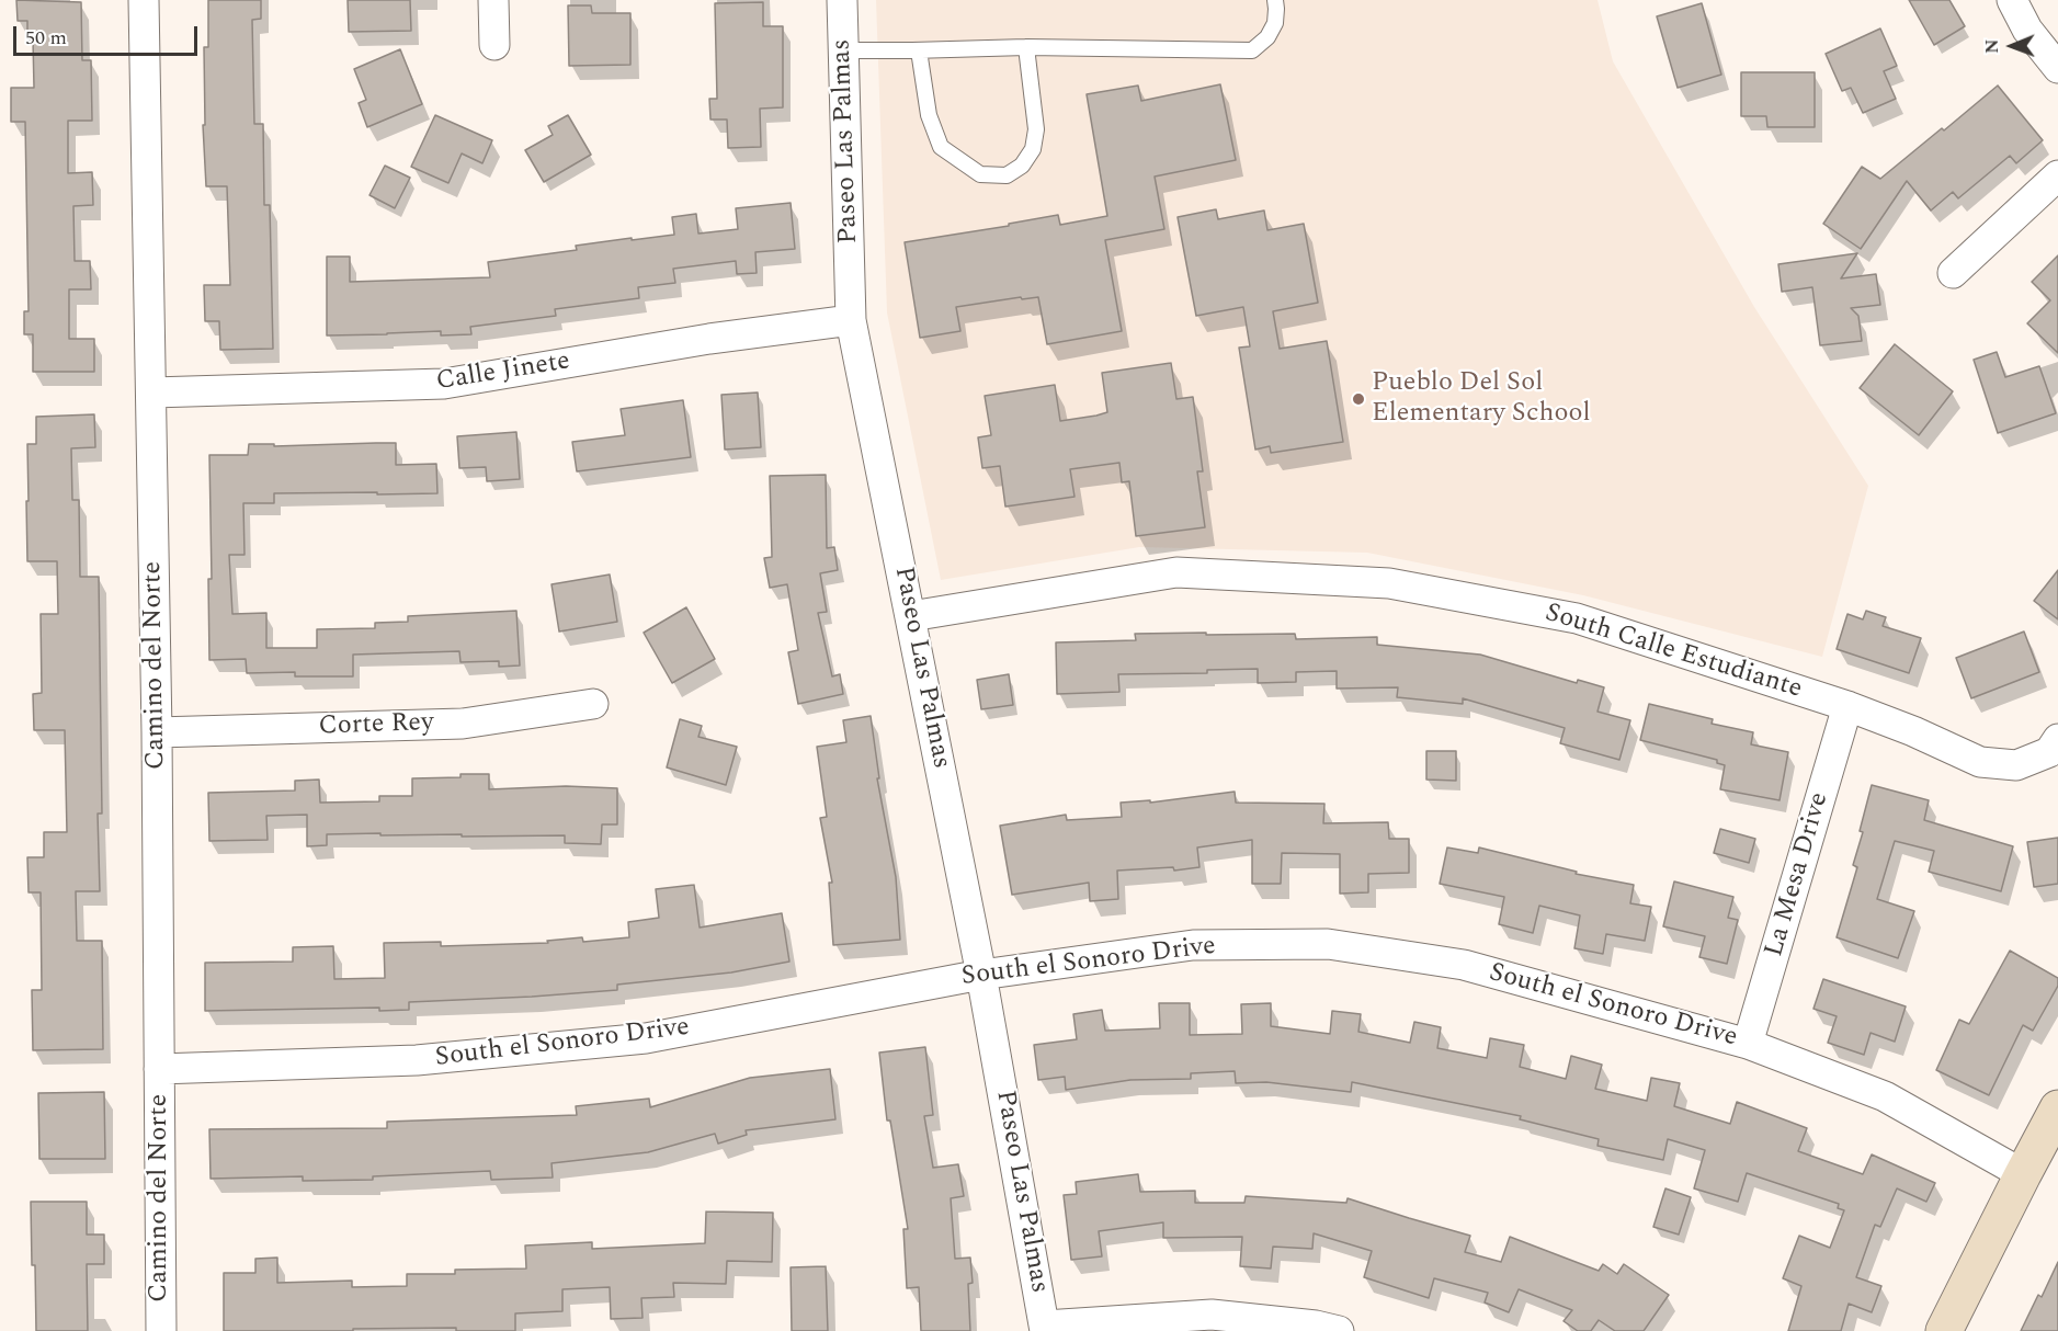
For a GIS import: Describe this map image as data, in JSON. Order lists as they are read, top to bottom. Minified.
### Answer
{"streets":{"street":["Paseo Las Palmas","Calle Jinete","South Calle Estudiante","Camino del Norte","Corte Rey","La Mesa Drive","South el Sonoro Drive"]},"crossings":[["Paseo Las Palmas","Calle Jinete"],["Paseo Las Palmas","South Calle Estudiante"],["Paseo Las Palmas","South el Sonoro Drive"],["Calle Jinete","Camino del Norte"],["South Calle Estudiante","La Mesa Drive"],["Camino del Norte","Corte Rey"],["Camino del Norte","South el Sonoro Drive"],["La Mesa Drive","South el Sonoro Drive"]],"places":["Pueblo Del Sol Elementary School"],"scale_bar":"50 m","north":"left"}
